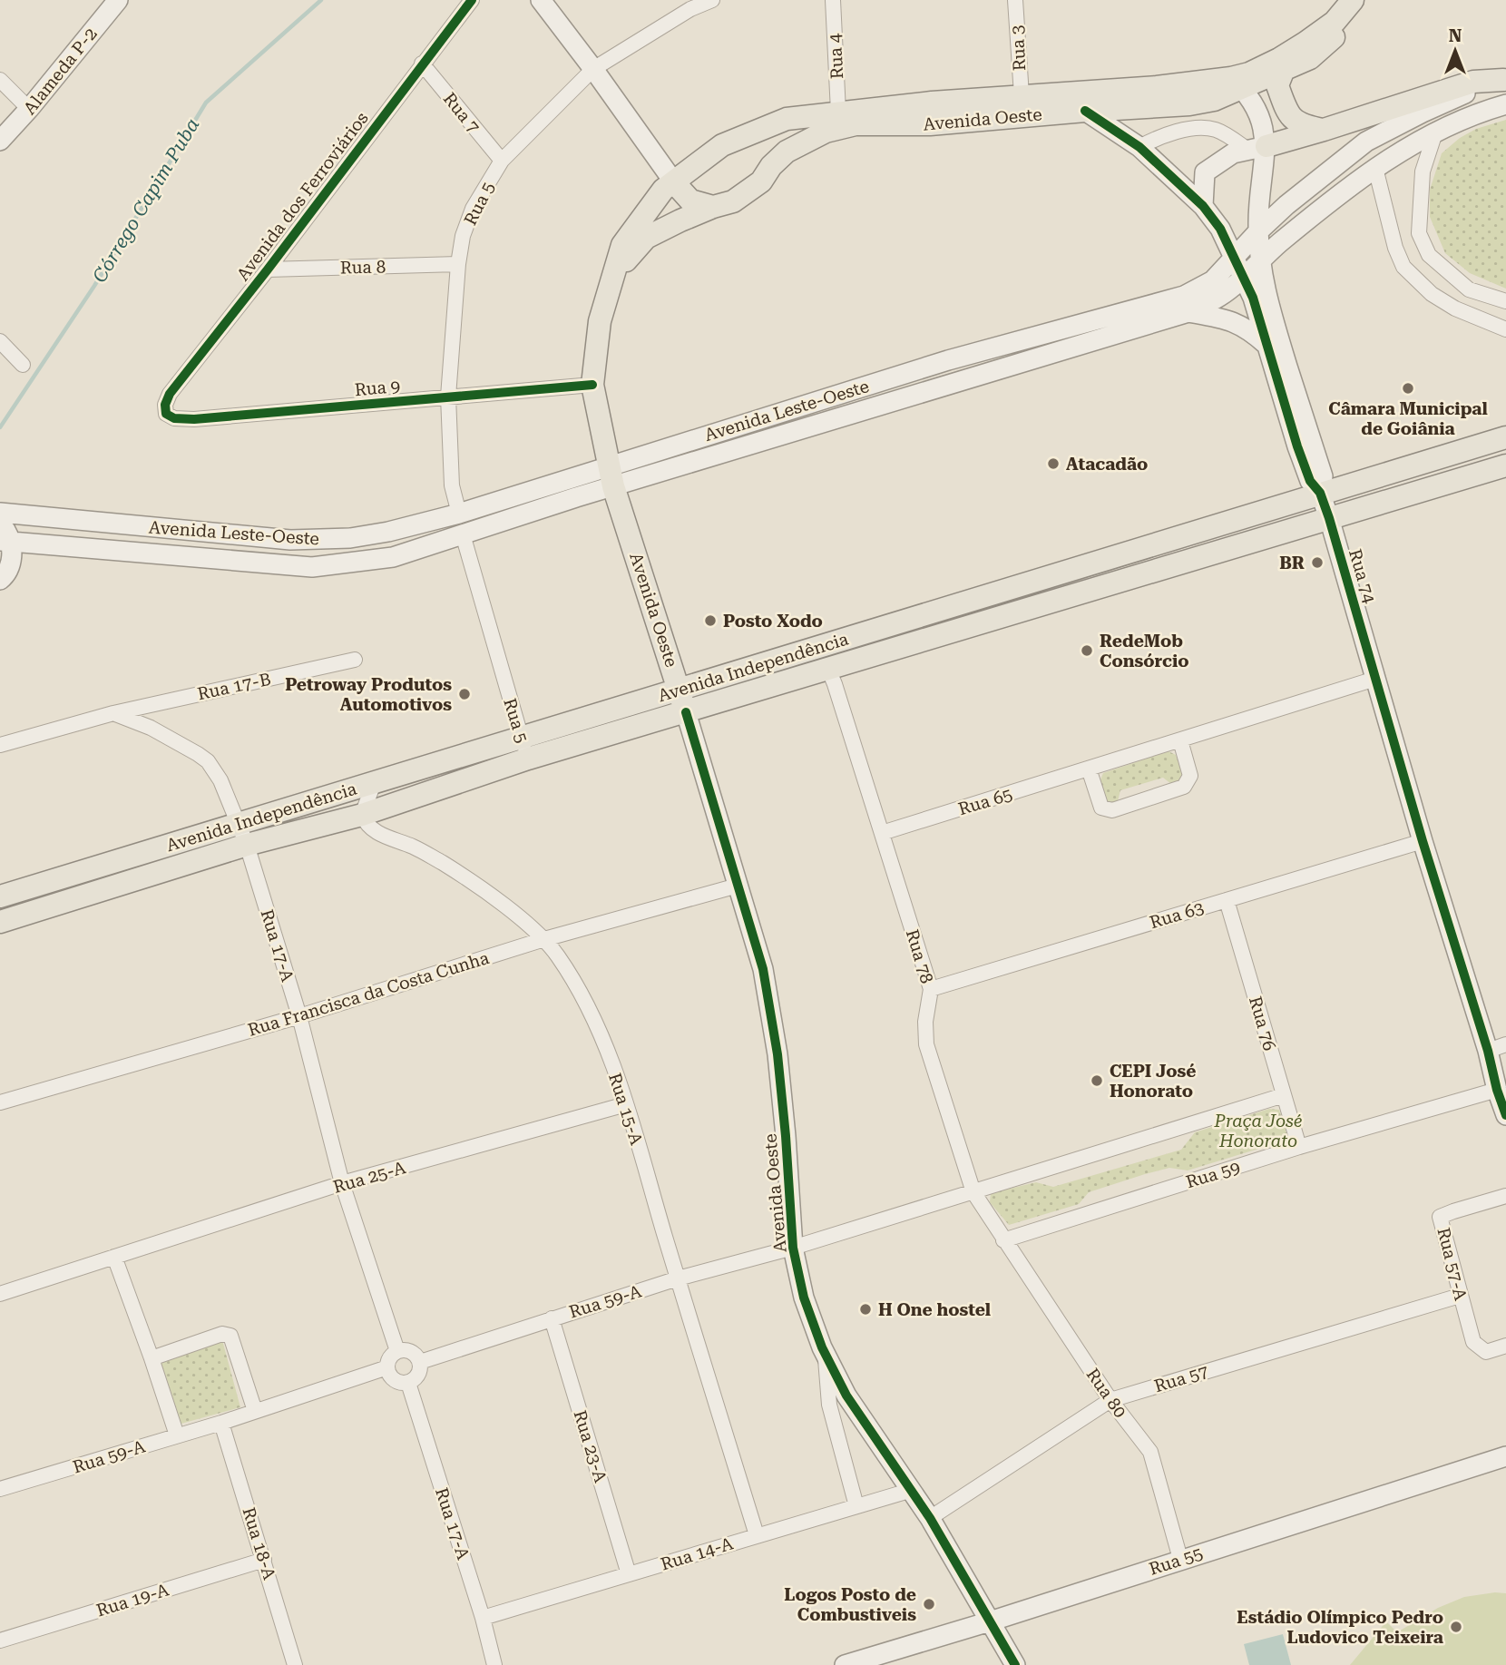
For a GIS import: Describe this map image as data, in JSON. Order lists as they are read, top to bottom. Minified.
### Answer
{"streets":{"main road":["Avenida Oeste","Avenida Independência"],"street":["Rua 3","Rua 4","Alameda P-2","Rua 7","Avenida dos Ferroviários","Rua 5","Rua 8","Rua 9","Avenida Leste-Oeste","Rua 74","Rua 17-B","Rua 65","Rua 63","Rua 17-A","Rua 78","Rua Francisca da Costa Cunha","Rua 76","Rua 15-A","Rua 59","Rua 25-A","Rua 57-A","Rua 59-A","Rua 57","Rua 80","Rua 23-A","Rua 18-A","Rua 14-A","Rua 55","Rua 19-A"]},"crossings":[["Rua 3","Avenida Oeste"],["Rua 4","Avenida Oeste"],["Rua 7","Avenida dos Ferroviários"],["Rua 7","Rua 5"],["Avenida Oeste","Rua 9"],["Avenida Oeste","Avenida Leste-Oeste"],["Avenida Oeste","Rua 74"],["Avenida Oeste","Avenida Independência"],["Avenida Oeste","Rua Francisca da Costa Cunha"],["Avenida Oeste","Rua 59-A"],["Avenida Oeste","Rua 57"],["Avenida Oeste","Rua 14-A"],["Avenida Oeste","Rua 55"],["Avenida dos Ferroviários","Rua 8"],["Avenida dos Ferroviários","Rua 9"],["Rua 5","Rua 8"],["Rua 5","Rua 9"],["Rua 5","Avenida Leste-Oeste"],["Rua 5","Avenida Independência"],["Avenida Leste-Oeste","Rua 74"],["Rua 74","Avenida Independência"],["Rua 74","Rua 65"],["Rua 74","Rua 63"],["Rua 74","Rua 59"],["Avenida Independência","Rua 17-A"],["Avenida Independência","Rua 78"],["Avenida Independência","Rua 15-A"],["Rua 17-B","Rua 17-A"],["Rua 65","Rua 78"],["Rua 63","Rua 78"],["Rua 63","Rua 76"],["Rua 17-A","Rua Francisca da Costa Cunha"],["Rua 17-A","Rua 25-A"],["Rua 17-A","Rua 59-A"],["Rua 17-A","Rua 14-A"],["Rua 78","Rua 59"],["Rua 78","Rua 80"],["Rua Francisca da Costa Cunha","Rua 15-A"],["Rua 76","Rua 59"],["Rua 15-A","Rua 25-A"],["Rua 15-A","Rua 59-A"],["Rua 15-A","Rua 14-A"],["Rua 59","Rua 80"],["Rua 57-A","Rua 57"],["Rua 59-A","Rua 23-A"],["Rua 59-A","Rua 18-A"],["Rua 57","Rua 80"],["Rua 80","Rua 55"],["Rua 23-A","Rua 14-A"],["Rua 18-A","Rua 19-A"]],"water":["Córrego Capim Puba"],"parks":["Praça José Honorato"],"places":["Câmara Municipal de Goiânia","Atacadão","BR","Posto Xodo","RedeMob Consórcio","Petroway Produtos Automotivos","CEPI José Honorato","H One hostel","Logos Posto de Combustiveis","Estádio Olímpico Pedro Ludovico Teixeira"],"north":"top"}
